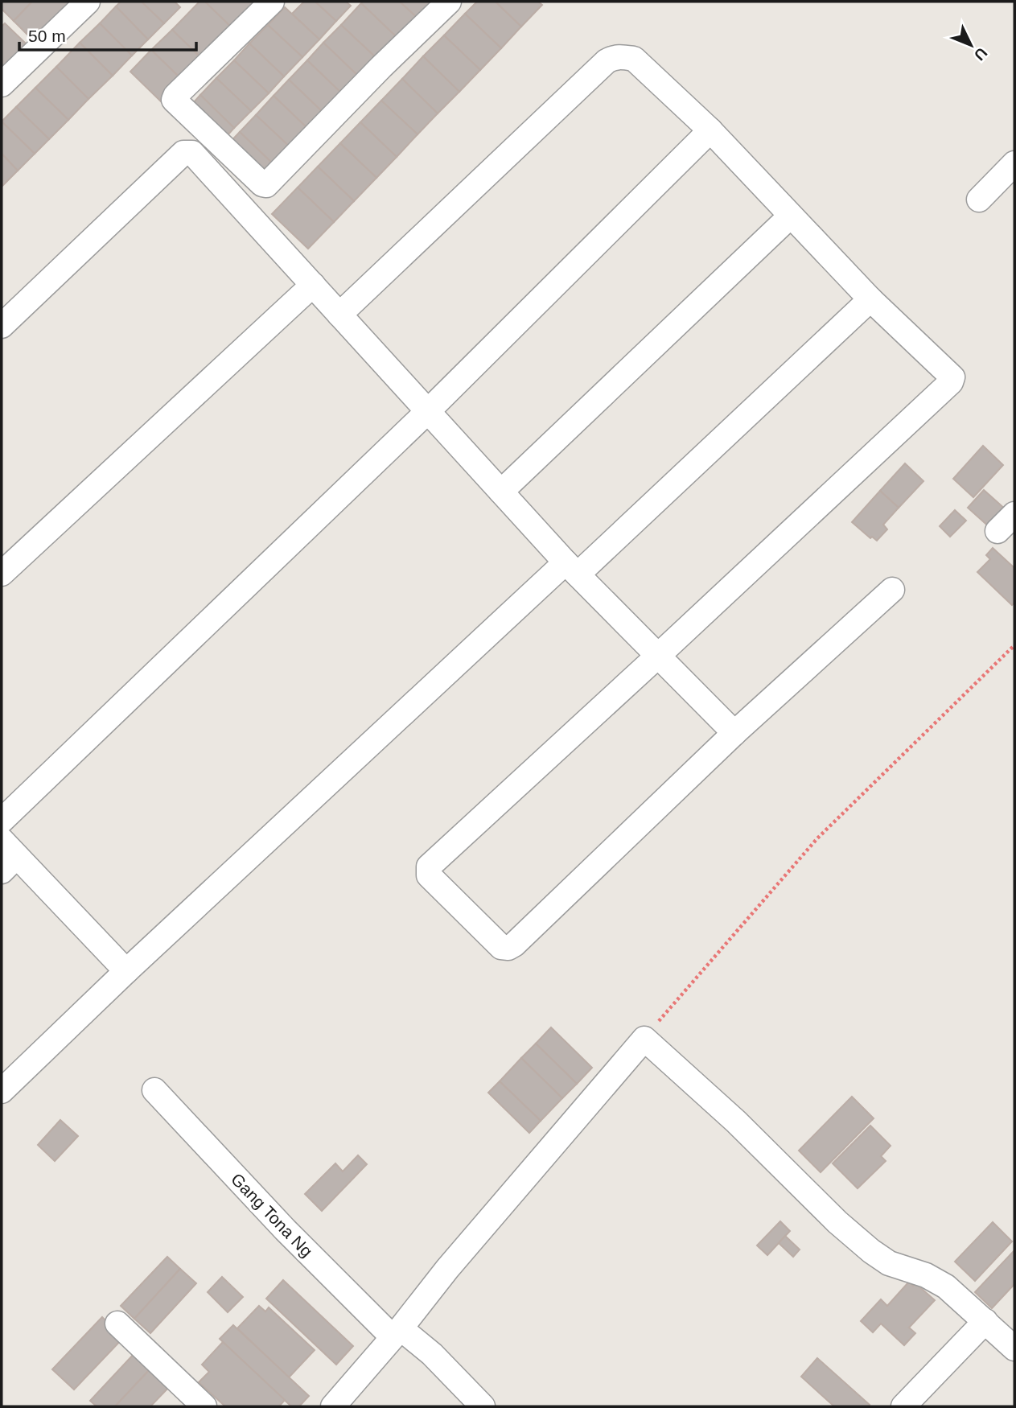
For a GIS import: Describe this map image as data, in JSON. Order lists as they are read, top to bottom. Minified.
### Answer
{"streets":{"street":["Gang Tona Ng"]},"scale_bar":"50 m","north":"bottom right"}
